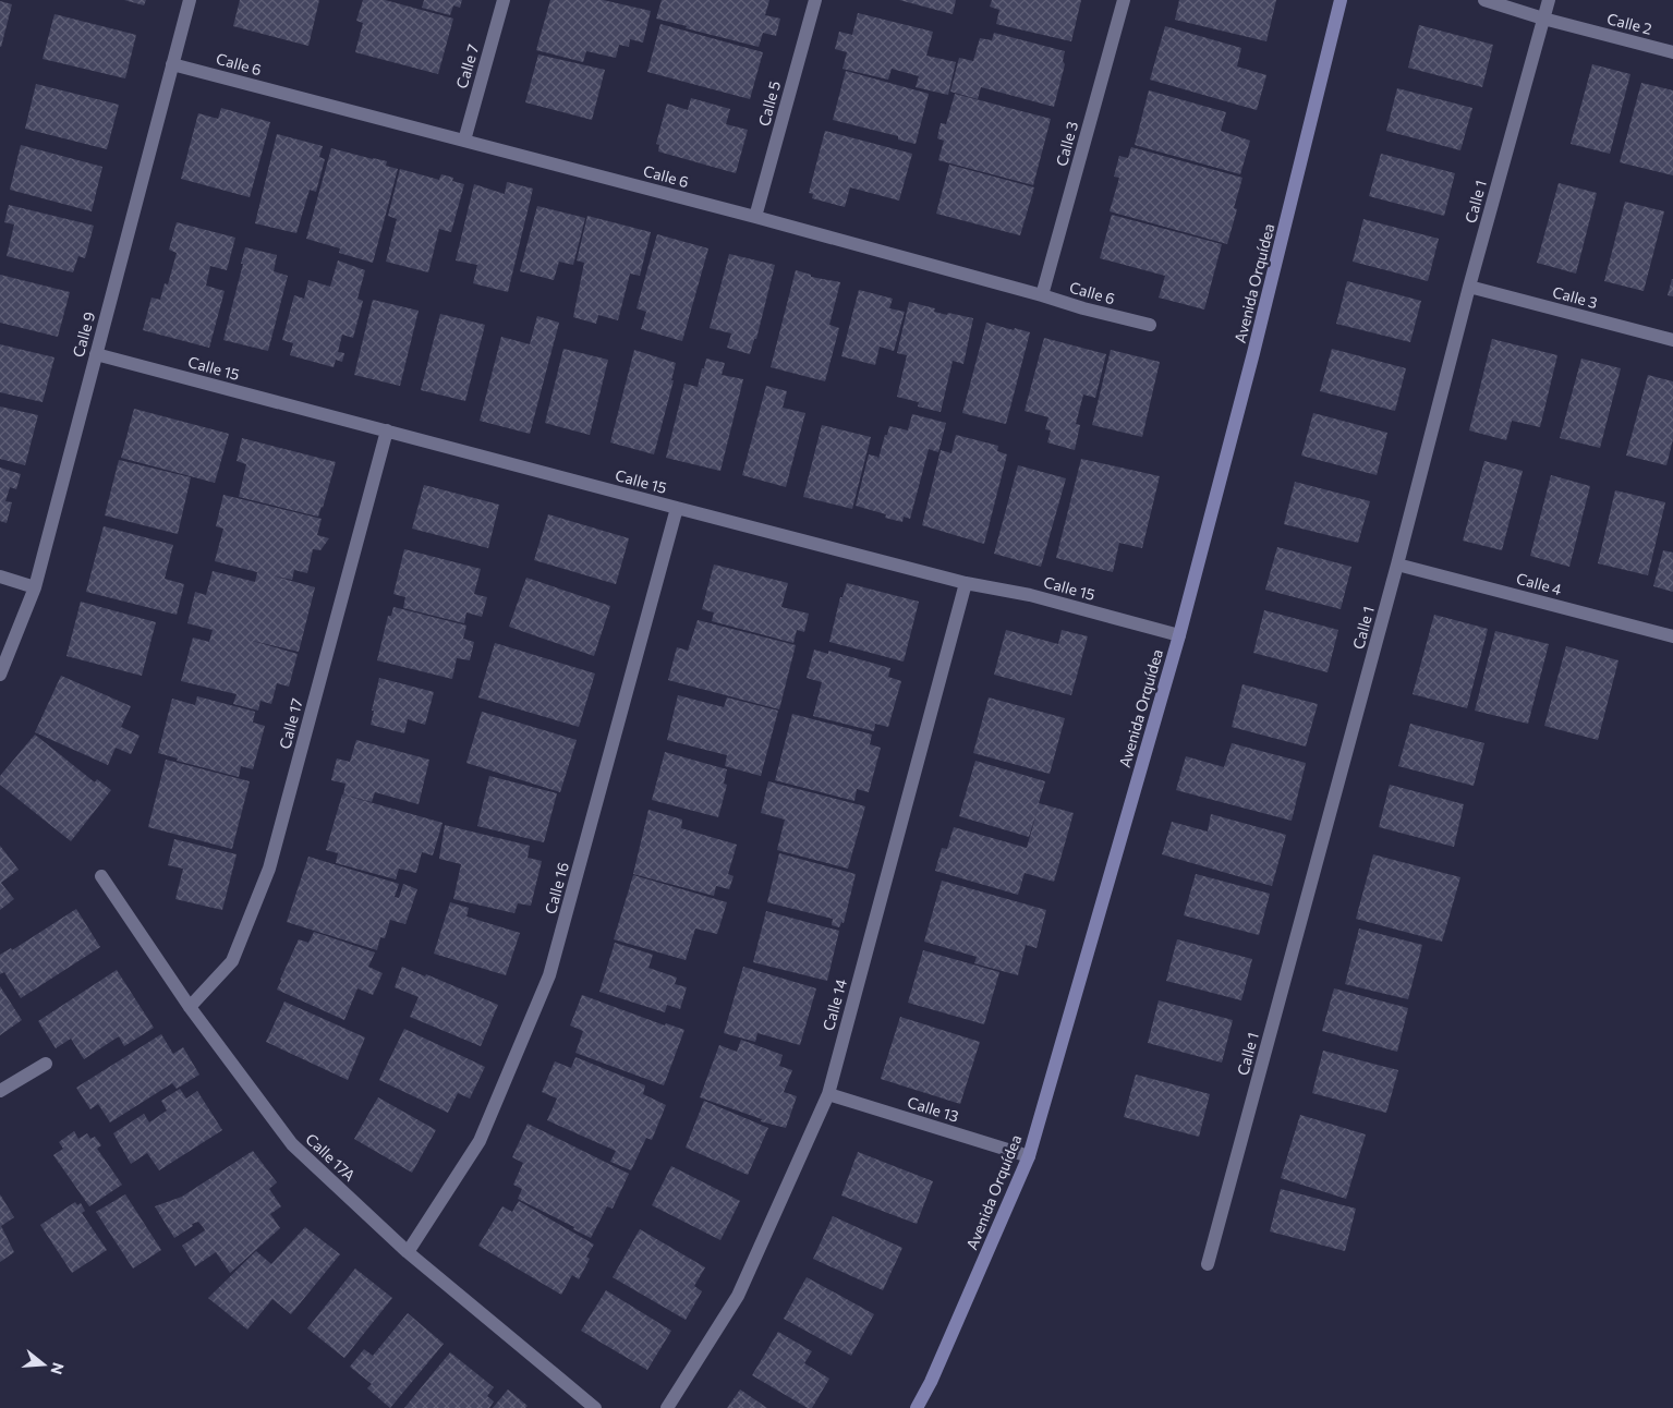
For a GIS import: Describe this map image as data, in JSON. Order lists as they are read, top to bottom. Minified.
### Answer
{"streets":{"street":["Calle 2","Calle 6","Calle 7","Calle 5","Calle 3","Calle 1","Avenida Orquídea","Calle 9","Calle 15","Calle 4","Calle 17","Calle 16","Calle 14","Calle 13","Calle 17A"]},"crossings":[["Calle 2","Calle 1"],["Calle 6","Calle 7"],["Calle 6","Calle 5"],["Calle 6","Calle 3"],["Calle 6","Calle 9"],["Calle 3","Calle 1"],["Calle 1","Calle 4"],["Avenida Orquídea","Calle 15"],["Avenida Orquídea","Calle 13"],["Calle 9","Calle 15"],["Calle 15","Calle 17"],["Calle 15","Calle 16"],["Calle 15","Calle 14"],["Calle 17","Calle 17A"],["Calle 16","Calle 17A"],["Calle 14","Calle 13"]],"north":"right"}
